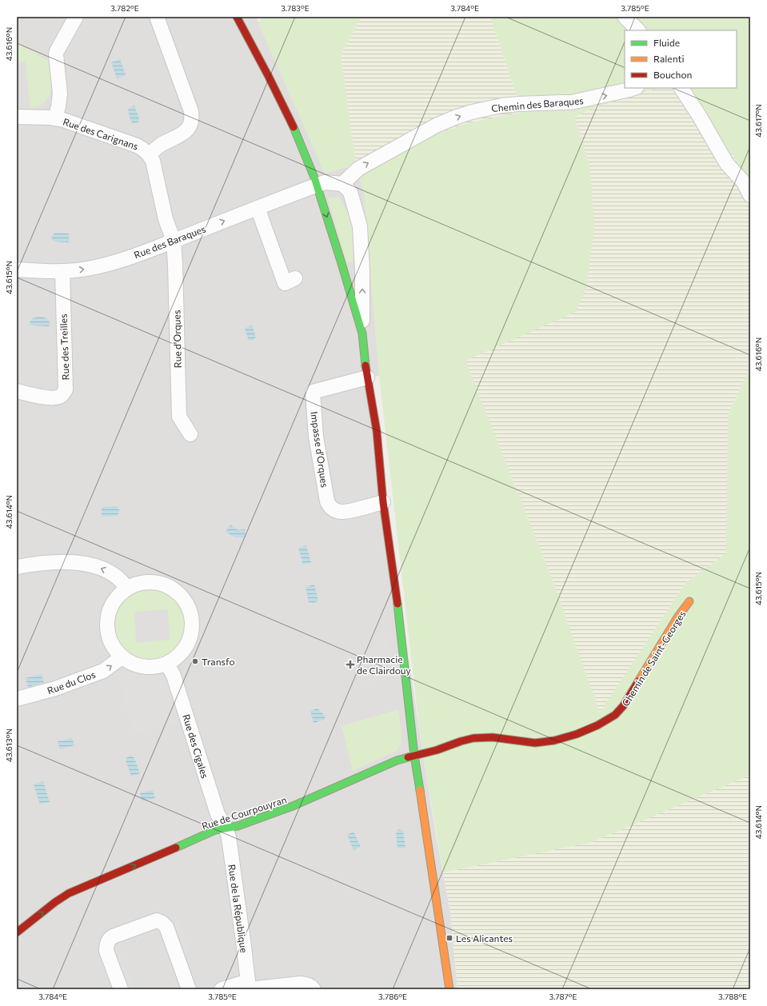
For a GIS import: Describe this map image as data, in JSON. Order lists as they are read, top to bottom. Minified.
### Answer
{"streets":{"street":["Chemin des Baraques","Rue des Carignans","Rue des Baraques","Rue d'Orques","Rue des Treilles","Impasse d'Orques","Chemin de Saint-Georges","Rue du Clos","Rue des Cigales","Rue de Courpouyran","Rue de la République"]},"crossings":[["Chemin des Baraques","Rue des Baraques"],["Rue des Carignans","Rue des Baraques"],["Rue des Carignans","Rue d'Orques"],["Rue des Baraques","Rue d'Orques"],["Rue des Baraques","Rue des Treilles"],["Chemin de Saint-Georges","Rue de Courpouyran"],["Rue du Clos","Rue des Cigales"],["Rue des Cigales","Rue de Courpouyran"],["Rue des Cigales","Rue de la République"],["Rue de Courpouyran","Rue de la République"]],"one_way":["Chemin des Baraques","Rue des Baraques","Rue du Clos","Rue de Courpouyran"],"places":{"other":["Transfo"],"health":["Pharmacie de Clairdouy"],"transit":["Les Alicantes"]},"legend":["Fluide","Ralenti","Bouchon"],"coordinates":["3.782°E","3.783°E","3.784°E","3.785°E","43.616°N","43.617°N","43.615°N","43.614°N","43.613°N","3.786°E","3.787°E","3.788°E"]}
